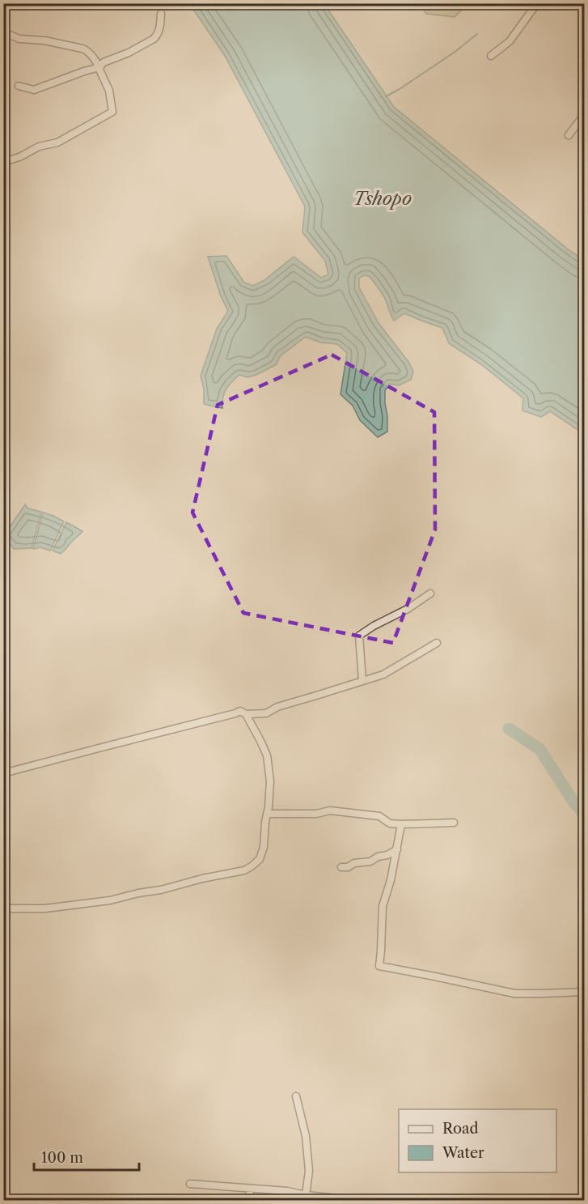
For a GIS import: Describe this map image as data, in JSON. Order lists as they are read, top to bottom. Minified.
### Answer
{"water":["Tshopo"],"legend":["Road","Water"],"scale_bar":"100 m"}
